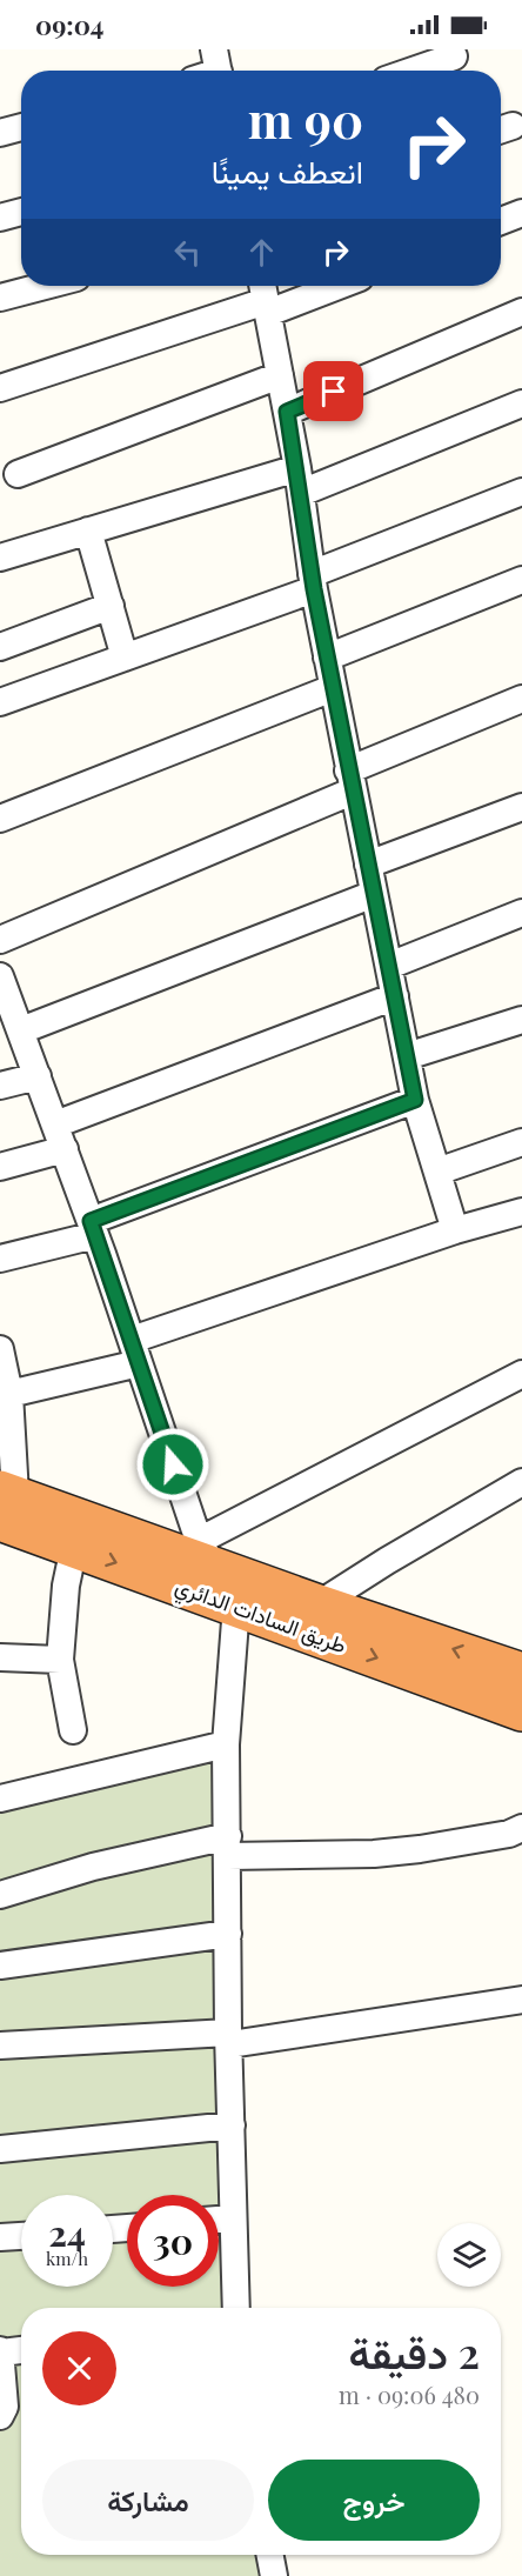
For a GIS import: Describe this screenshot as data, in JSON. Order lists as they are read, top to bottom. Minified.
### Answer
{"streets":{"highway":["طريق السادات الدائري"]},"page":{"status":"09:04","turn":["90 m","انعطف يمينًا"],"speed":"24 km/h","limit":"30","heading":["2 دقيقة","480 m · 09:06"],"buttons":["خروج","مشاركة"]}}
